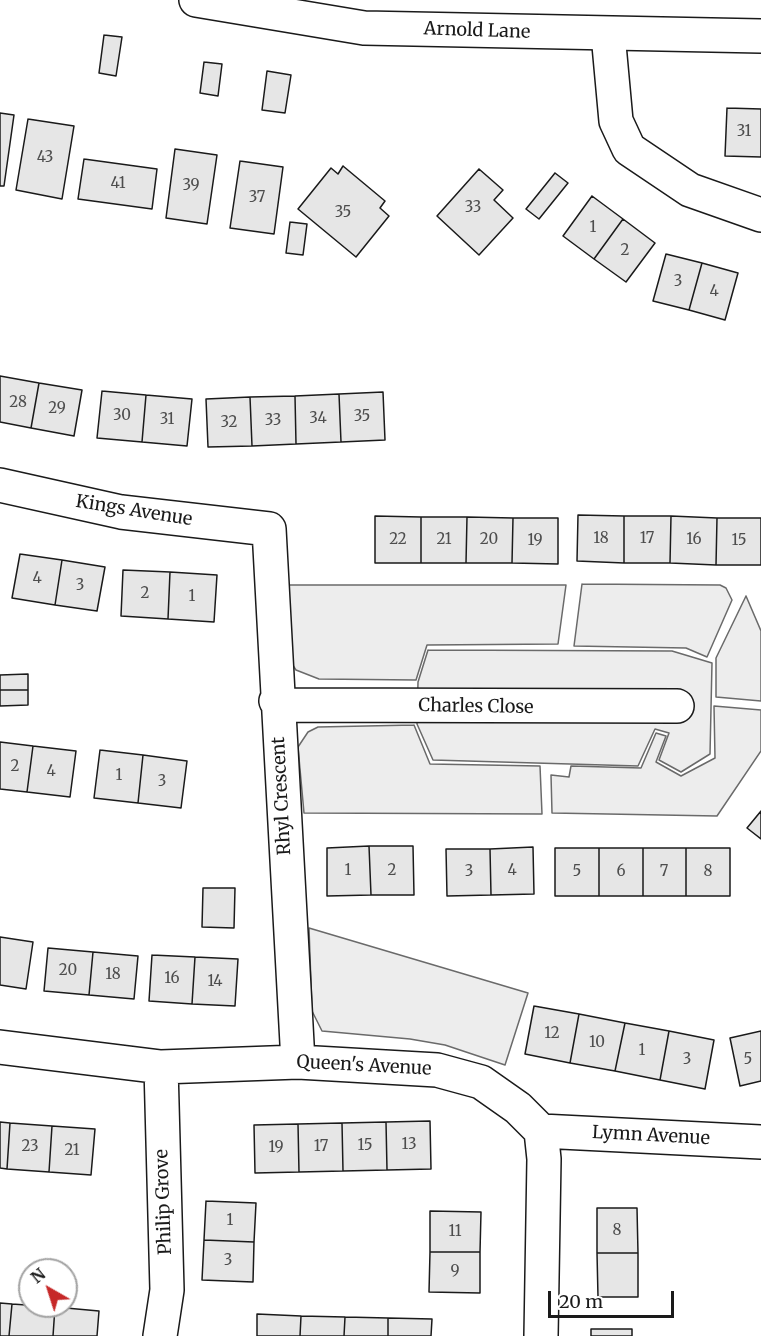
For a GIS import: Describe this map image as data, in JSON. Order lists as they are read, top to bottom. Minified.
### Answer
{"streets":{"street":["Arnold Lane","Kings Avenue","Charles Close","Rhyl Crescent","Queen's Avenue","Lymn Avenue","Philip Grove"]},"crossings":[["Kings Avenue","Rhyl Crescent"],["Charles Close","Rhyl Crescent"],["Rhyl Crescent","Queen's Avenue"],["Queen's Avenue","Lymn Avenue"],["Queen's Avenue","Philip Grove"]],"house_numbers":["31","43","41","39","37","33","35","1","2","3","4","28","29","30","35","34","31","33","32","18","17","22","21","20","16","19","15","4","3","2","1","2","4","1","3","1","2","4","3","5","6","7","8","20","18","16","14","12","10","1","3","5","13","15","23","17","19","21","1","8","11","3","9"],"scale_bar":"20 m","north":"top left"}
